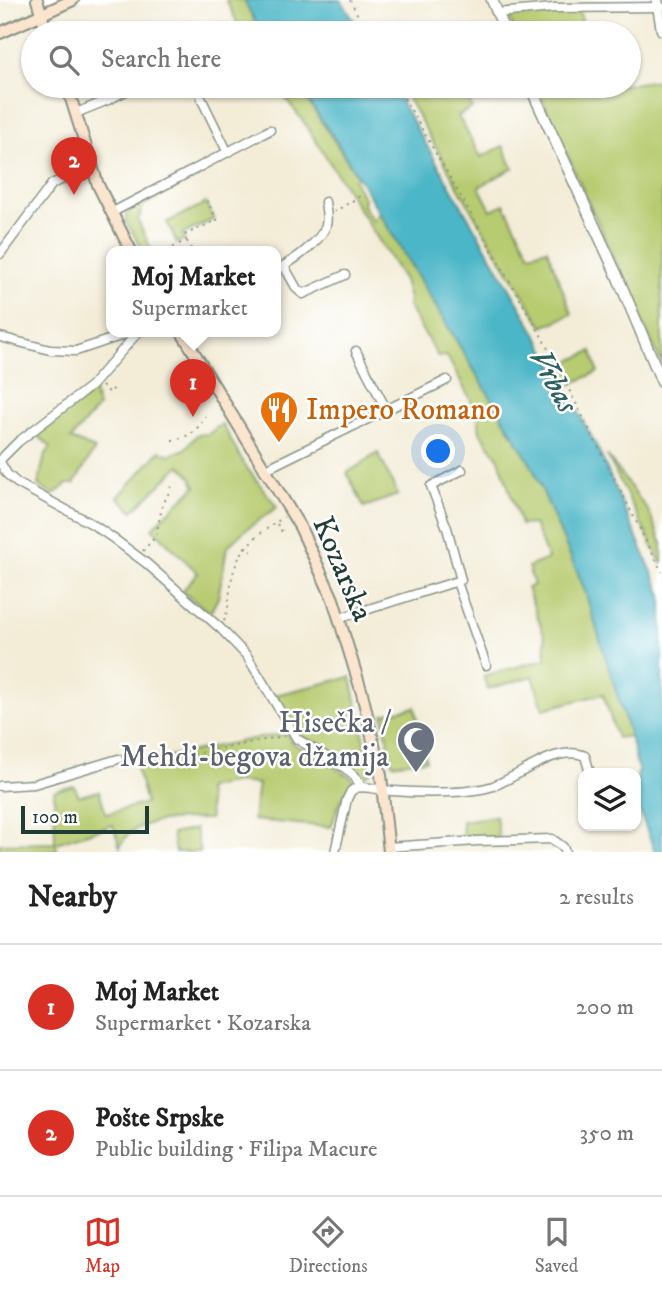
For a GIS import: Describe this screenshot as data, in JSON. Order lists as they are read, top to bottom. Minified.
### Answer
{"streets":{"main road":["Kozarska"]},"water":["Vrbas"],"places":{"restaurant":["Impero Romano"],"mosque":["Hisečka / Mehdi-begova džamija"]},"scale_bar":"100 m","page":{"search":"Search here","pins":["2","1"],"popup":["Moj Market","Supermarket"],"scale":"100 m","heading":["Nearby","2 results"],"list":[{"mark":"1","name":"Moj Market","note":"Supermarket · Kozarska","value":"200 m"},{"mark":"2","name":"Pošte Srpske","note":"Public building · Filipa Macure","value":"350 m"}],"nav":["Map","Directions","Saved"]}}
